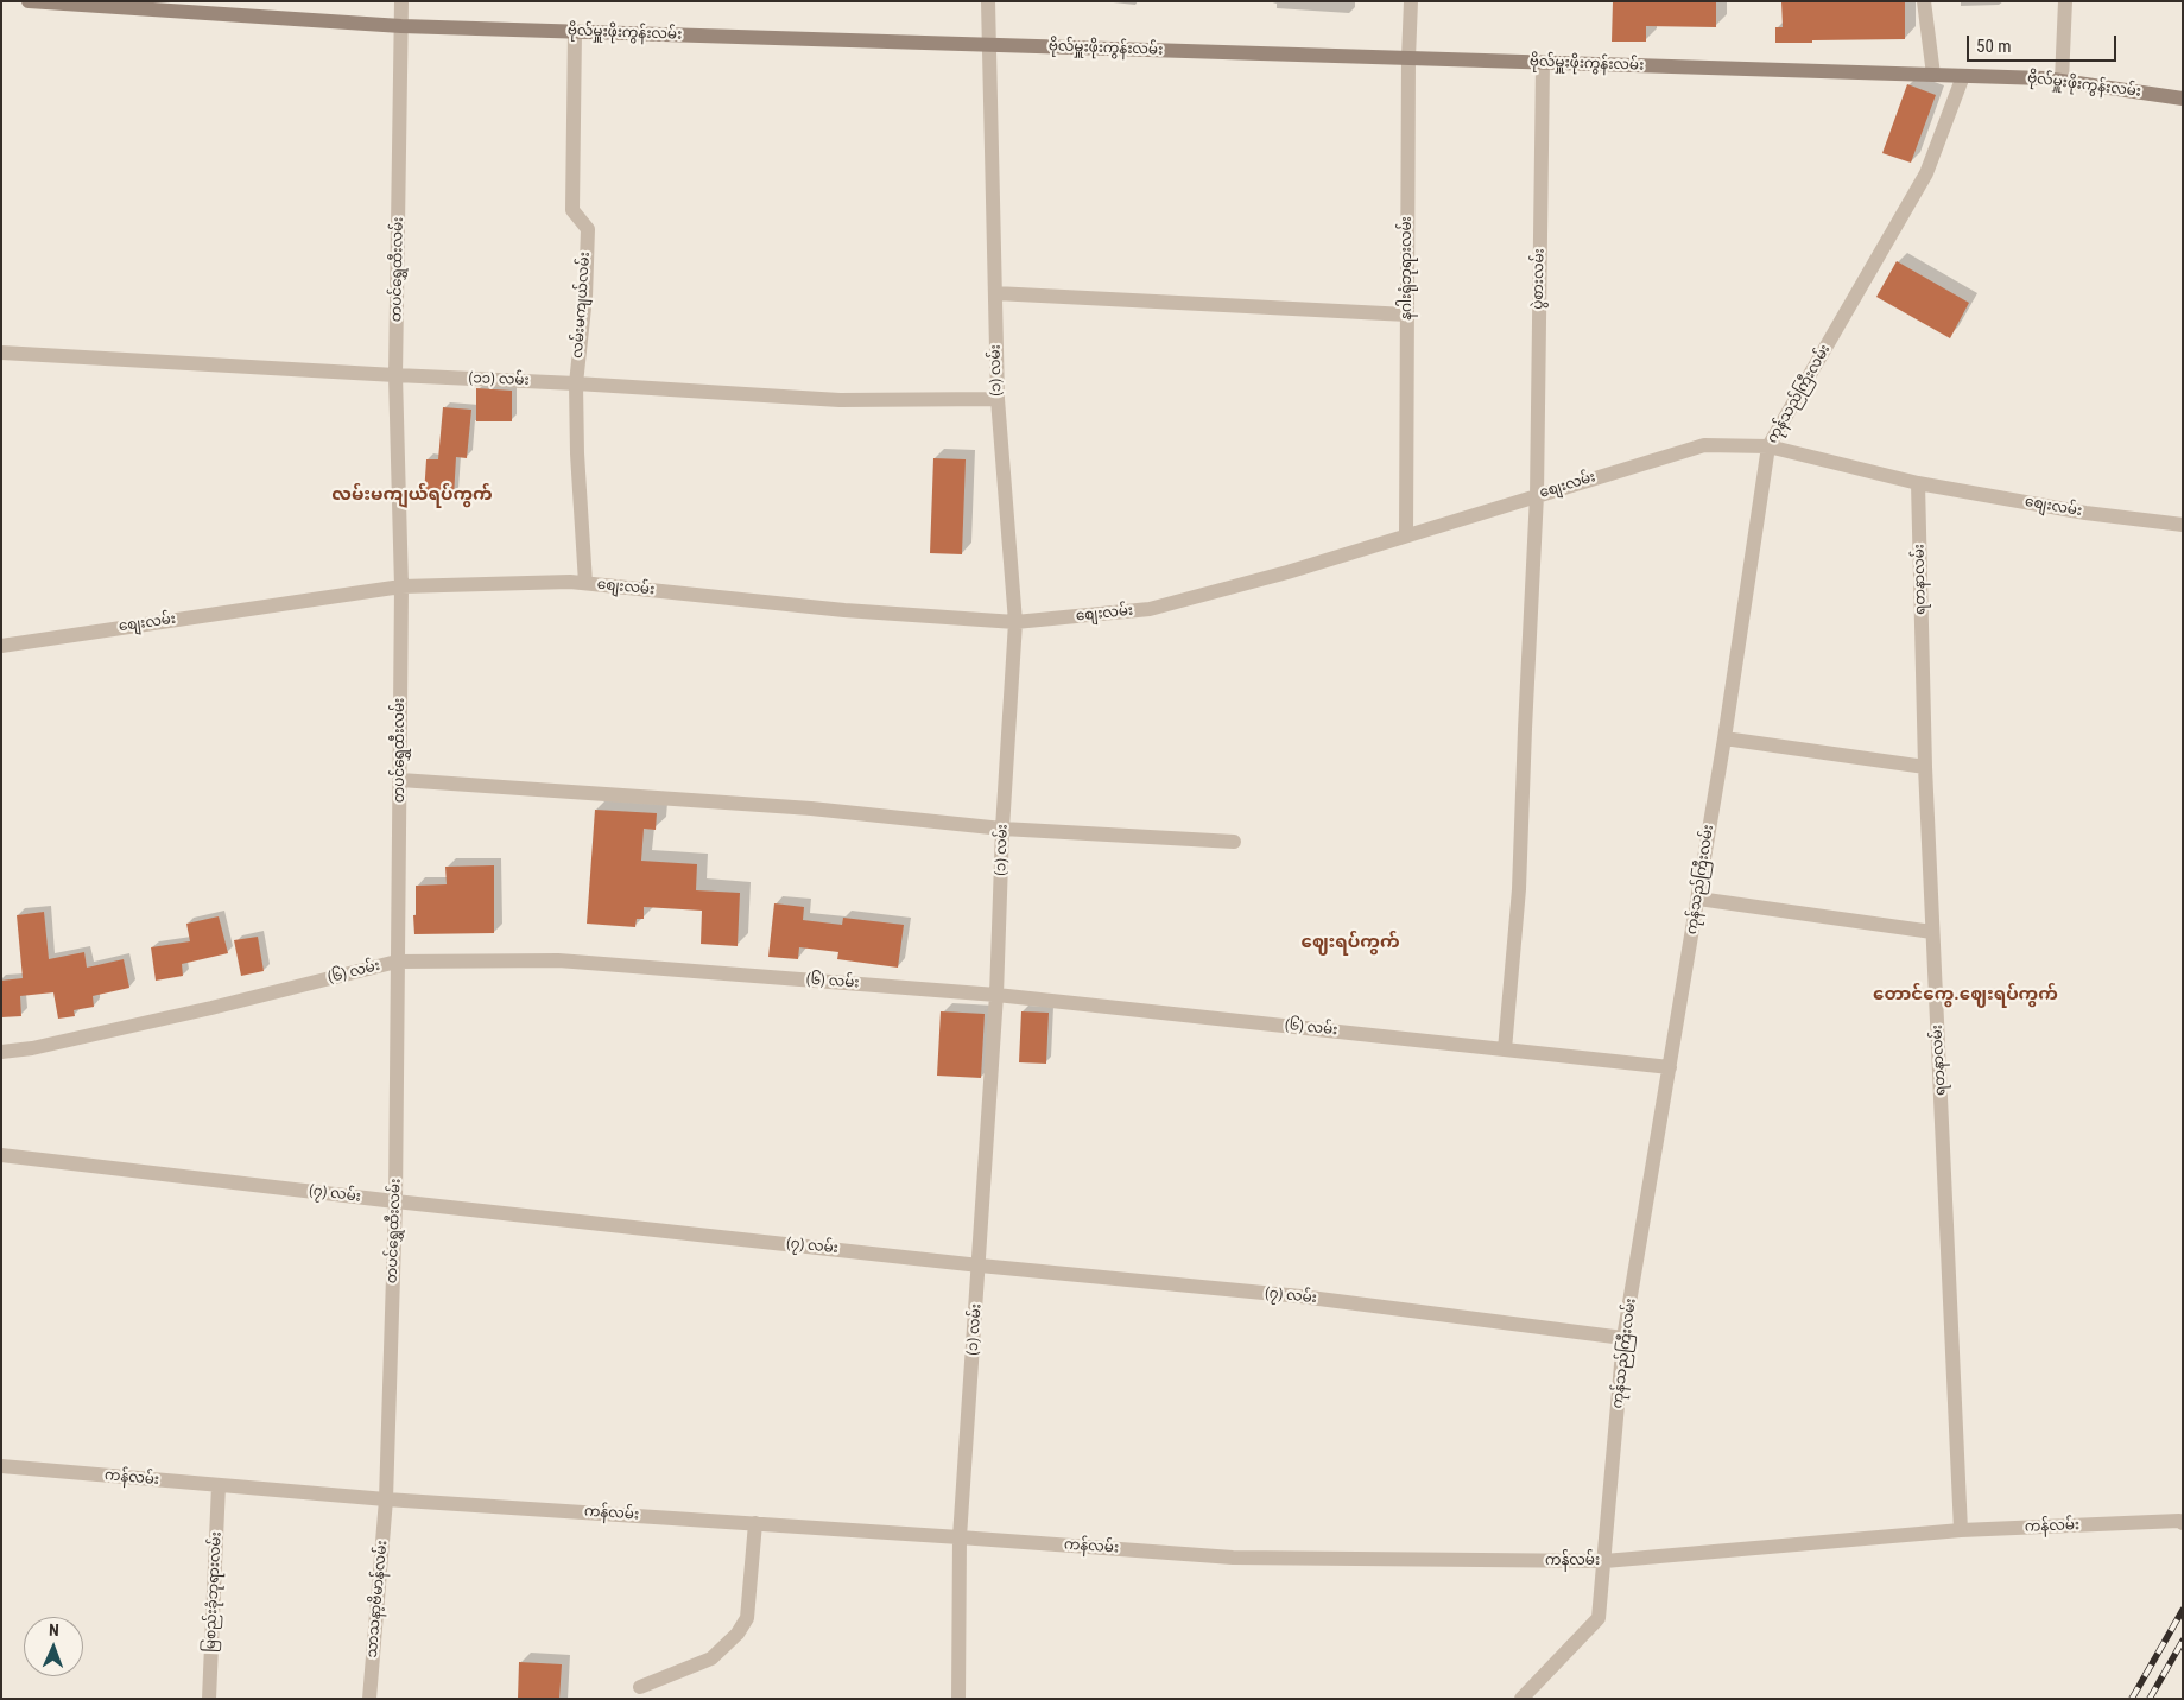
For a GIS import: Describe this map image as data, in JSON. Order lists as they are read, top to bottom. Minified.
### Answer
{"streets":{"street":["ဗိုလ်မှူးဖိုးကွန်းလမ်း","နဂါးရုံဘုရားလမ်း","တပင်ရွှေထီးလမ်း","ပွဲစားလမ်း","လမ်းမကျယ်လမ်း","(၁) လမ်း","(၁၁) လမ်း","ကုန်သည်ကြီးလမ်း","စျေးလမ်း","ရတနာလမ်း","(၆) လမ်း","(၇) လမ်း","ကန်လမ်း","မြစည်းခုံဘုရားလမ်း","သာသနာ့ဗိမာန်လမ်း"]},"crossings":[["ဗိုလ်မှူးဖိုးကွန်းလမ်း","နဂါးရုံဘုရားလမ်း"],["ဗိုလ်မှူးဖိုးကွန်းလမ်း","တပင်ရွှေထီးလမ်း"],["ဗိုလ်မှူးဖိုးကွန်းလမ်း","ပွဲစားလမ်း"],["ဗိုလ်မှူးဖိုးကွန်းလမ်း","လမ်းမကျယ်လမ်း"],["ဗိုလ်မှူးဖိုးကွန်းလမ်း","(၁) လမ်း"],["ဗိုလ်မှူးဖိုးကွန်းလမ်း","ကုန်သည်ကြီးလမ်း"],["နဂါးရုံဘုရားလမ်း","စျေးလမ်း"],["တပင်ရွှေထီးလမ်း","(၁၁) လမ်း"],["တပင်ရွှေထီးလမ်း","စျေးလမ်း"],["တပင်ရွှေထီးလမ်း","(၆) လမ်း"],["တပင်ရွှေထီးလမ်း","(၇) လမ်း"],["တပင်ရွှေထီးလမ်း","ကန်လမ်း"],["တပင်ရွှေထီးလမ်း","သာသနာ့ဗိမာန်လမ်း"],["ပွဲစားလမ်း","စျေးလမ်း"],["ပွဲစားလမ်း","(၆) လမ်း"],["လမ်းမကျယ်လမ်း","(၁၁) လမ်း"],["လမ်းမကျယ်လမ်း","စျေးလမ်း"],["(၁) လမ်း","(၁၁) လမ်း"],["(၁) လမ်း","စျေးလမ်း"],["(၁) လမ်း","(၆) လမ်း"],["(၁) လမ်း","(၇) လမ်း"],["(၁) လမ်း","ကန်လမ်း"],["ကုန်သည်ကြီးလမ်း","စျေးလမ်း"],["ကုန်သည်ကြီးလမ်း","(၆) လမ်း"],["ကုန်သည်ကြီးလမ်း","(၇) လမ်း"],["ကုန်သည်ကြီးလမ်း","ကန်လမ်း"],["စျေးလမ်း","ရတနာလမ်း"],["ရတနာလမ်း","ကန်လမ်း"],["ကန်လမ်း","မြစည်းခုံဘုရားလမ်း"],["ကန်လမ်း","သာသနာ့ဗိမာန်လမ်း"]],"districts":["လမ်းမကျယ်ရပ်ကွက်","ဈေးရပ်ကွက်","တောင်ကွေ.ဈေးရပ်ကွက်"],"scale_bar":"50 m","north":"top"}
